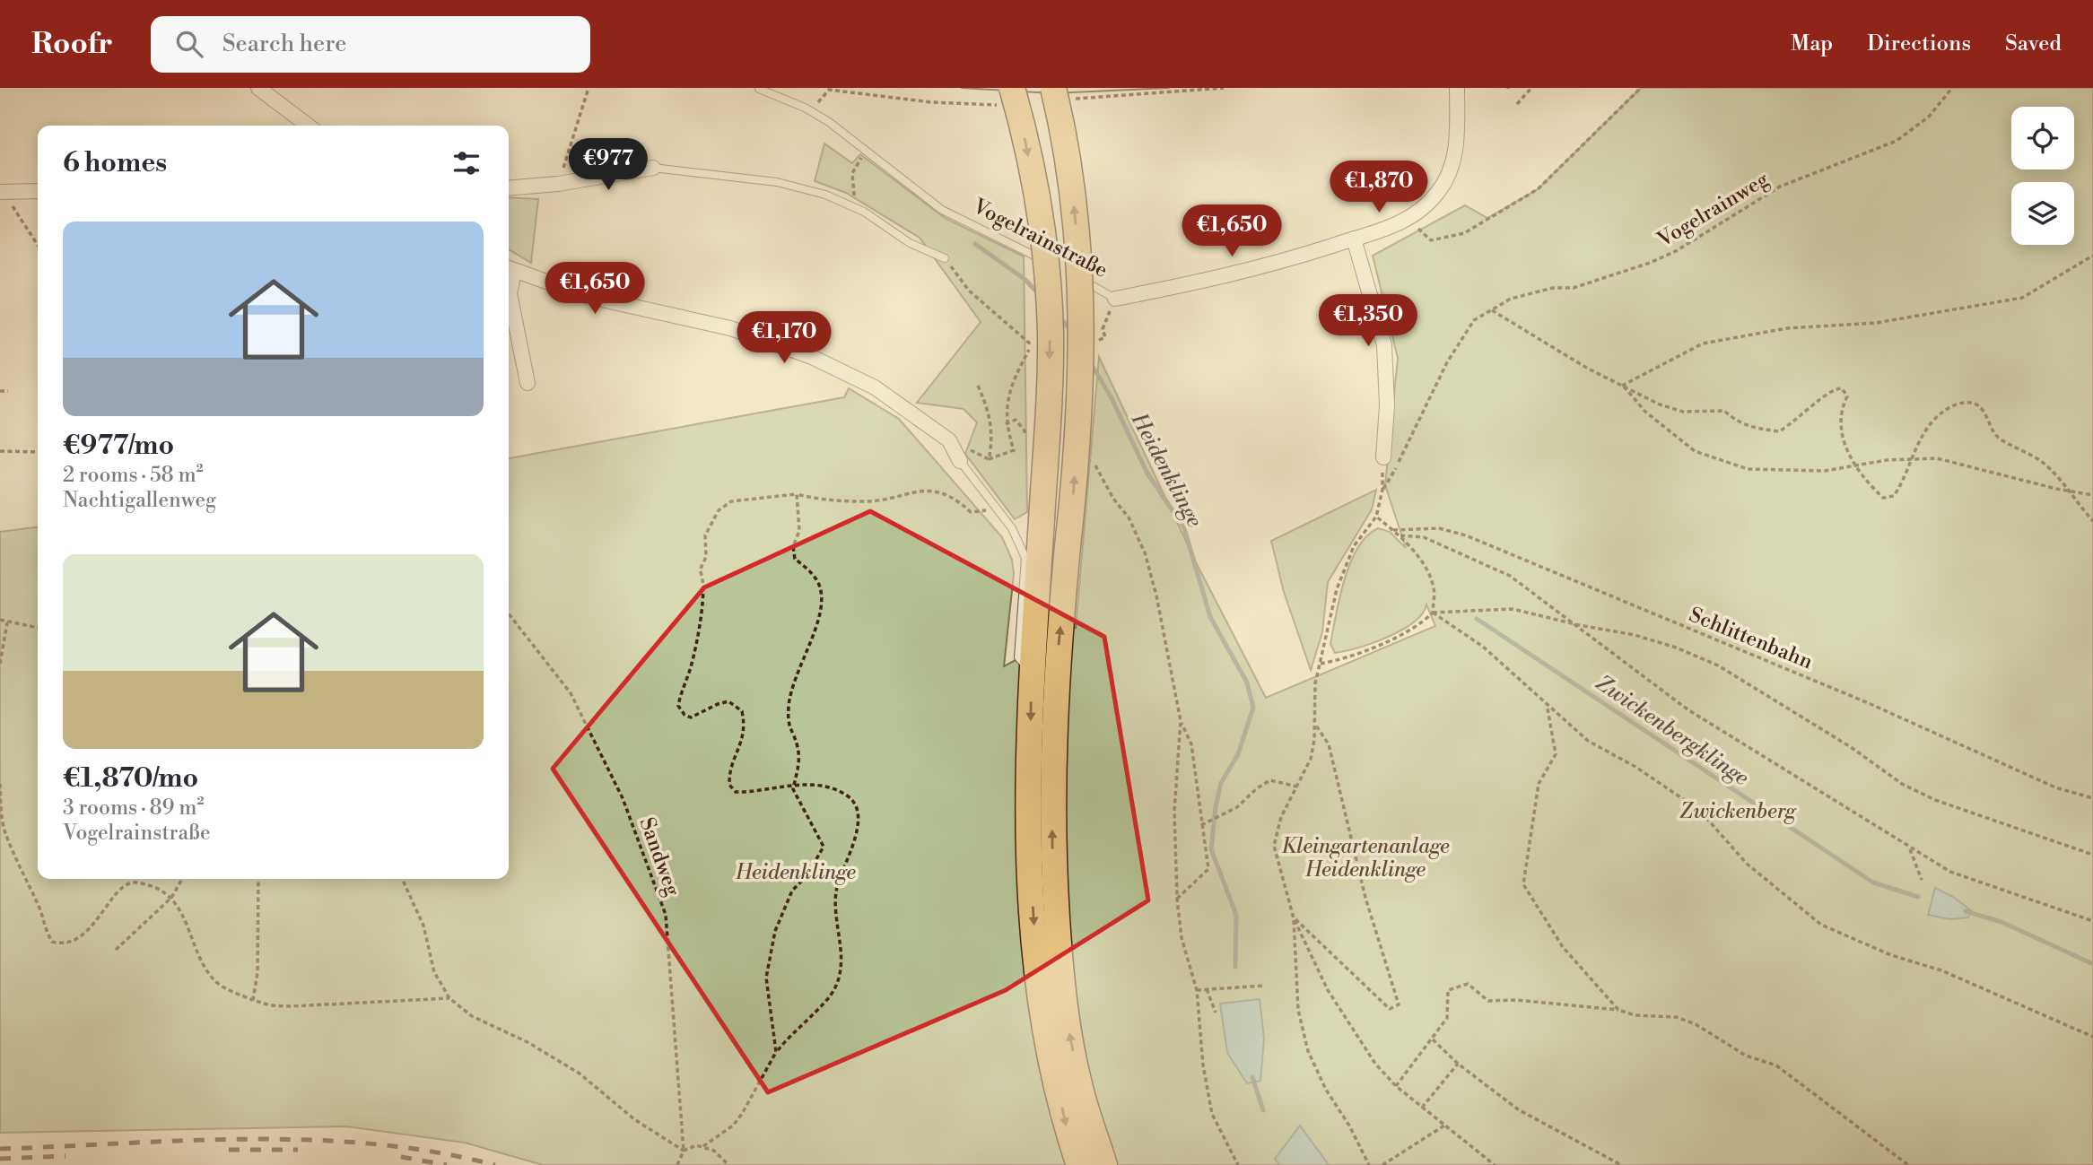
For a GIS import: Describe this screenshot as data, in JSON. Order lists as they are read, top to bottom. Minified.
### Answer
{"streets":{"street":["Vogelrainstraße"],"path":["Vogelrainweg","Schlittenbahn","Sandweg"]},"water":["Heidenklinge","Zwickenbergklinge"],"parks":["Zwickenberg","Kleingartenanlage Heidenklinge","Heidenklinge"],"page":{"header":"Roofr","search":"Search here","nav":["Map","Directions","Saved"],"heading":"6 homes","price":["€977","€1,870","€1,650","€1,650","€1,350","€1,170"],"list":[{"name":"€977/mo","note":"2 rooms · 58 m² · Nachtigallenweg"},{"name":"€1,870/mo","note":"3 rooms · 89 m² · Vogelrainstraße"}]}}
